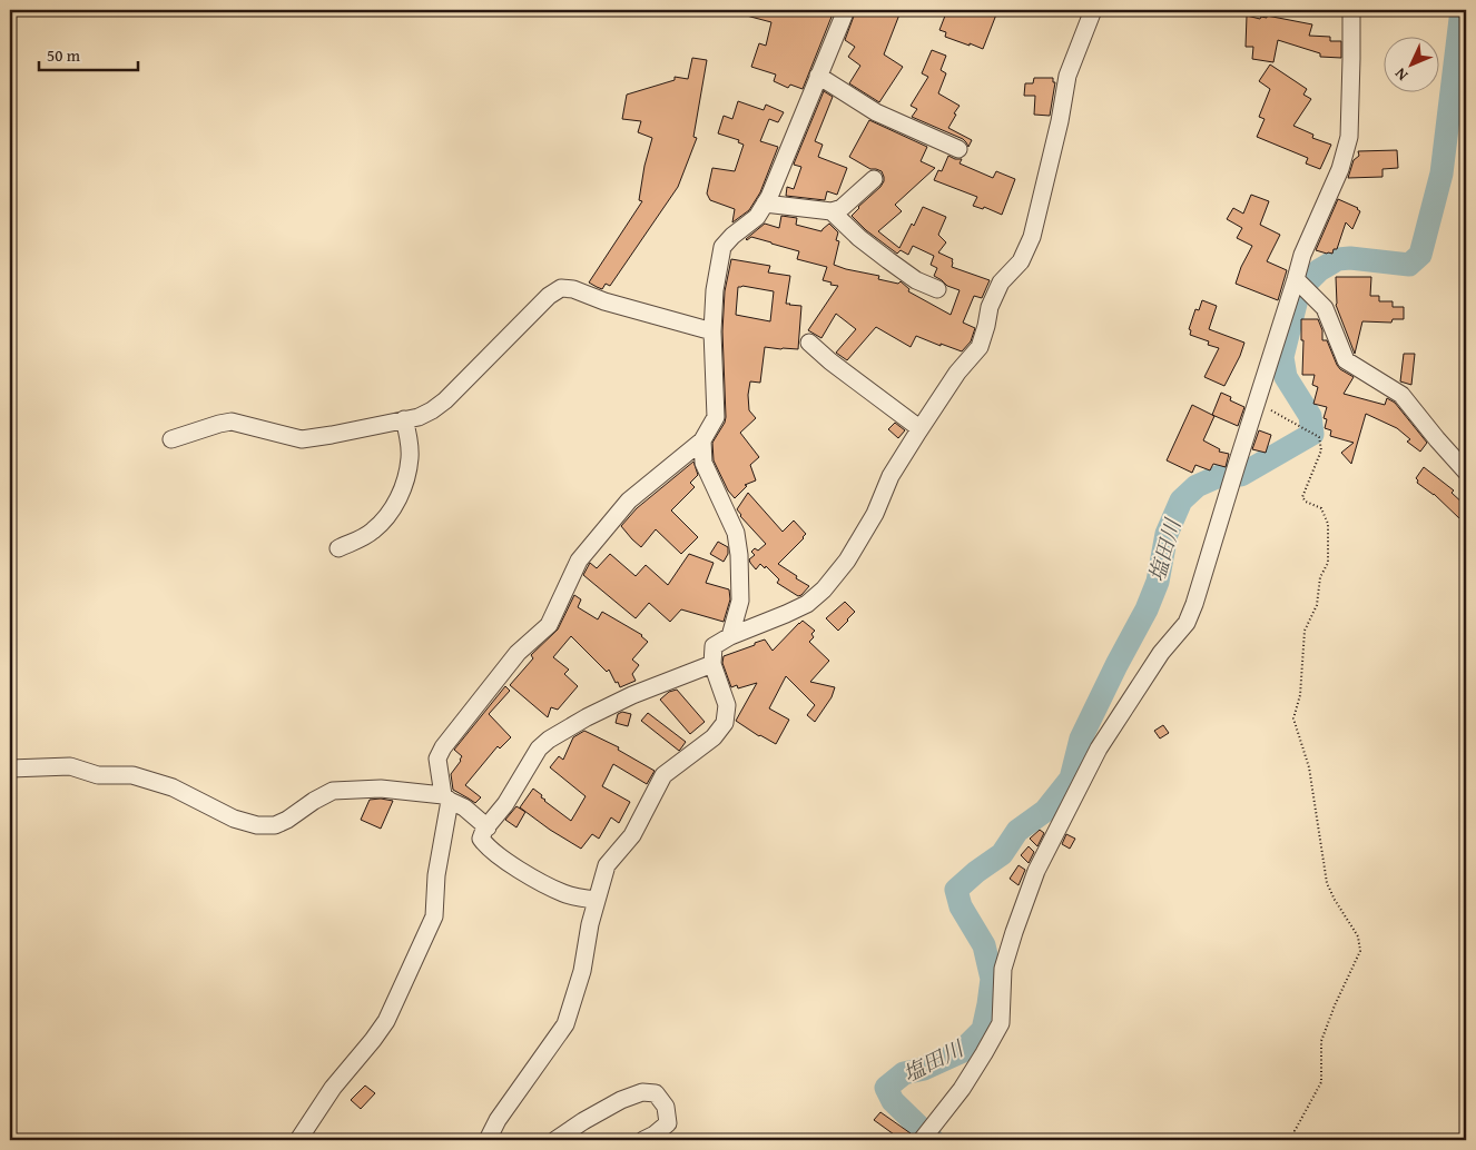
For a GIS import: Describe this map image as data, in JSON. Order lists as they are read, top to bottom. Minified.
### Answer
{"water":["塩田川"],"scale_bar":"50 m","north":"bottom left"}
